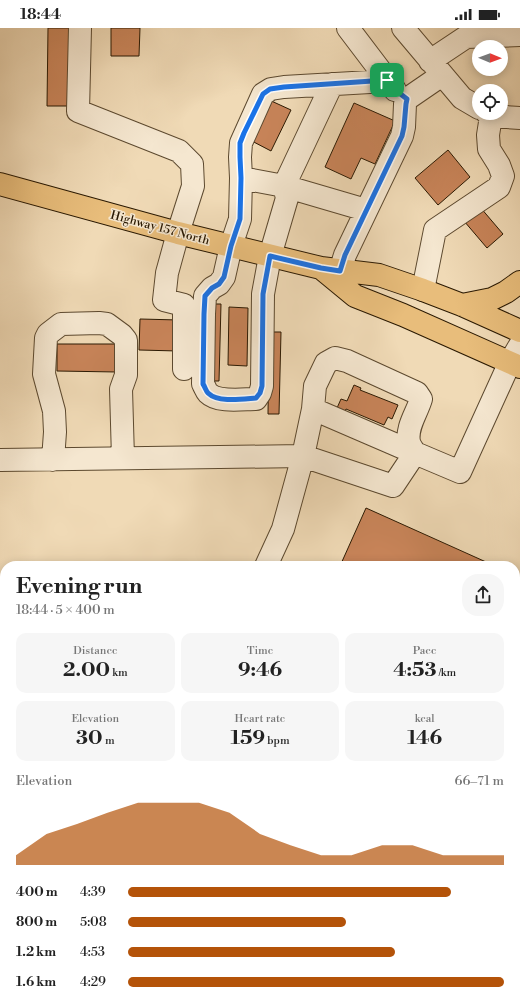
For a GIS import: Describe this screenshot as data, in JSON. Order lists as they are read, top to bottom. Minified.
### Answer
{"streets":{"main road":["Highway 157 North"]},"north":"right","page":{"status":"18:44","heading":["Evening run","18:44 · 5 × 400 m"],"stats":[["Distance","2.00 km"],["Time","9:46"],["Pace","4:53 /km"],["Elevation","30 m"],["Heart rate","159 bpm"],["kcal","146"]],"chart":["Elevation","66–71 m"],"list":[{"name":"400 m","note":"4:39"},{"name":"800 m","note":"5:08"},{"name":"1.2 km","note":"4:53"},{"name":"1.6 km","note":"4:29"}]}}
